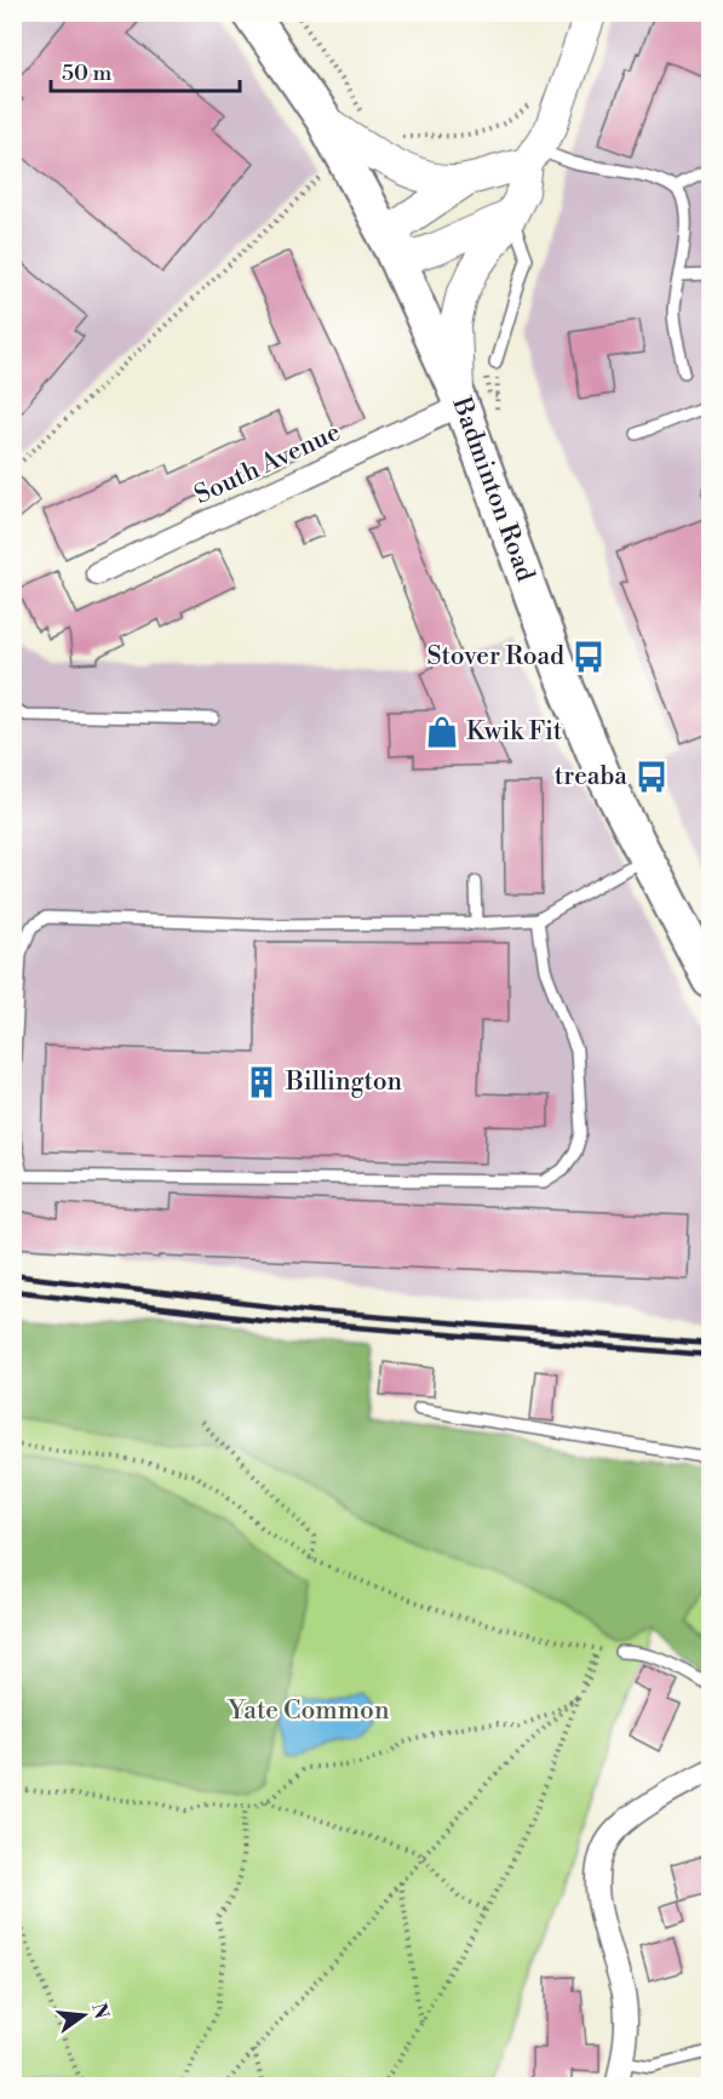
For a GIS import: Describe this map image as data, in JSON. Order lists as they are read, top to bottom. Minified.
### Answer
{"streets":{"main road":["Badminton Road"],"street":["South Avenue"]},"crossings":[["South Avenue","Badminton Road"]],"parks":["Yate Common"],"places":{"bus stop":["Stover Road","treaba"],"shop":["Kwik Fit"],"building":["Billington"]},"scale_bar":"50 m","north":"right"}
